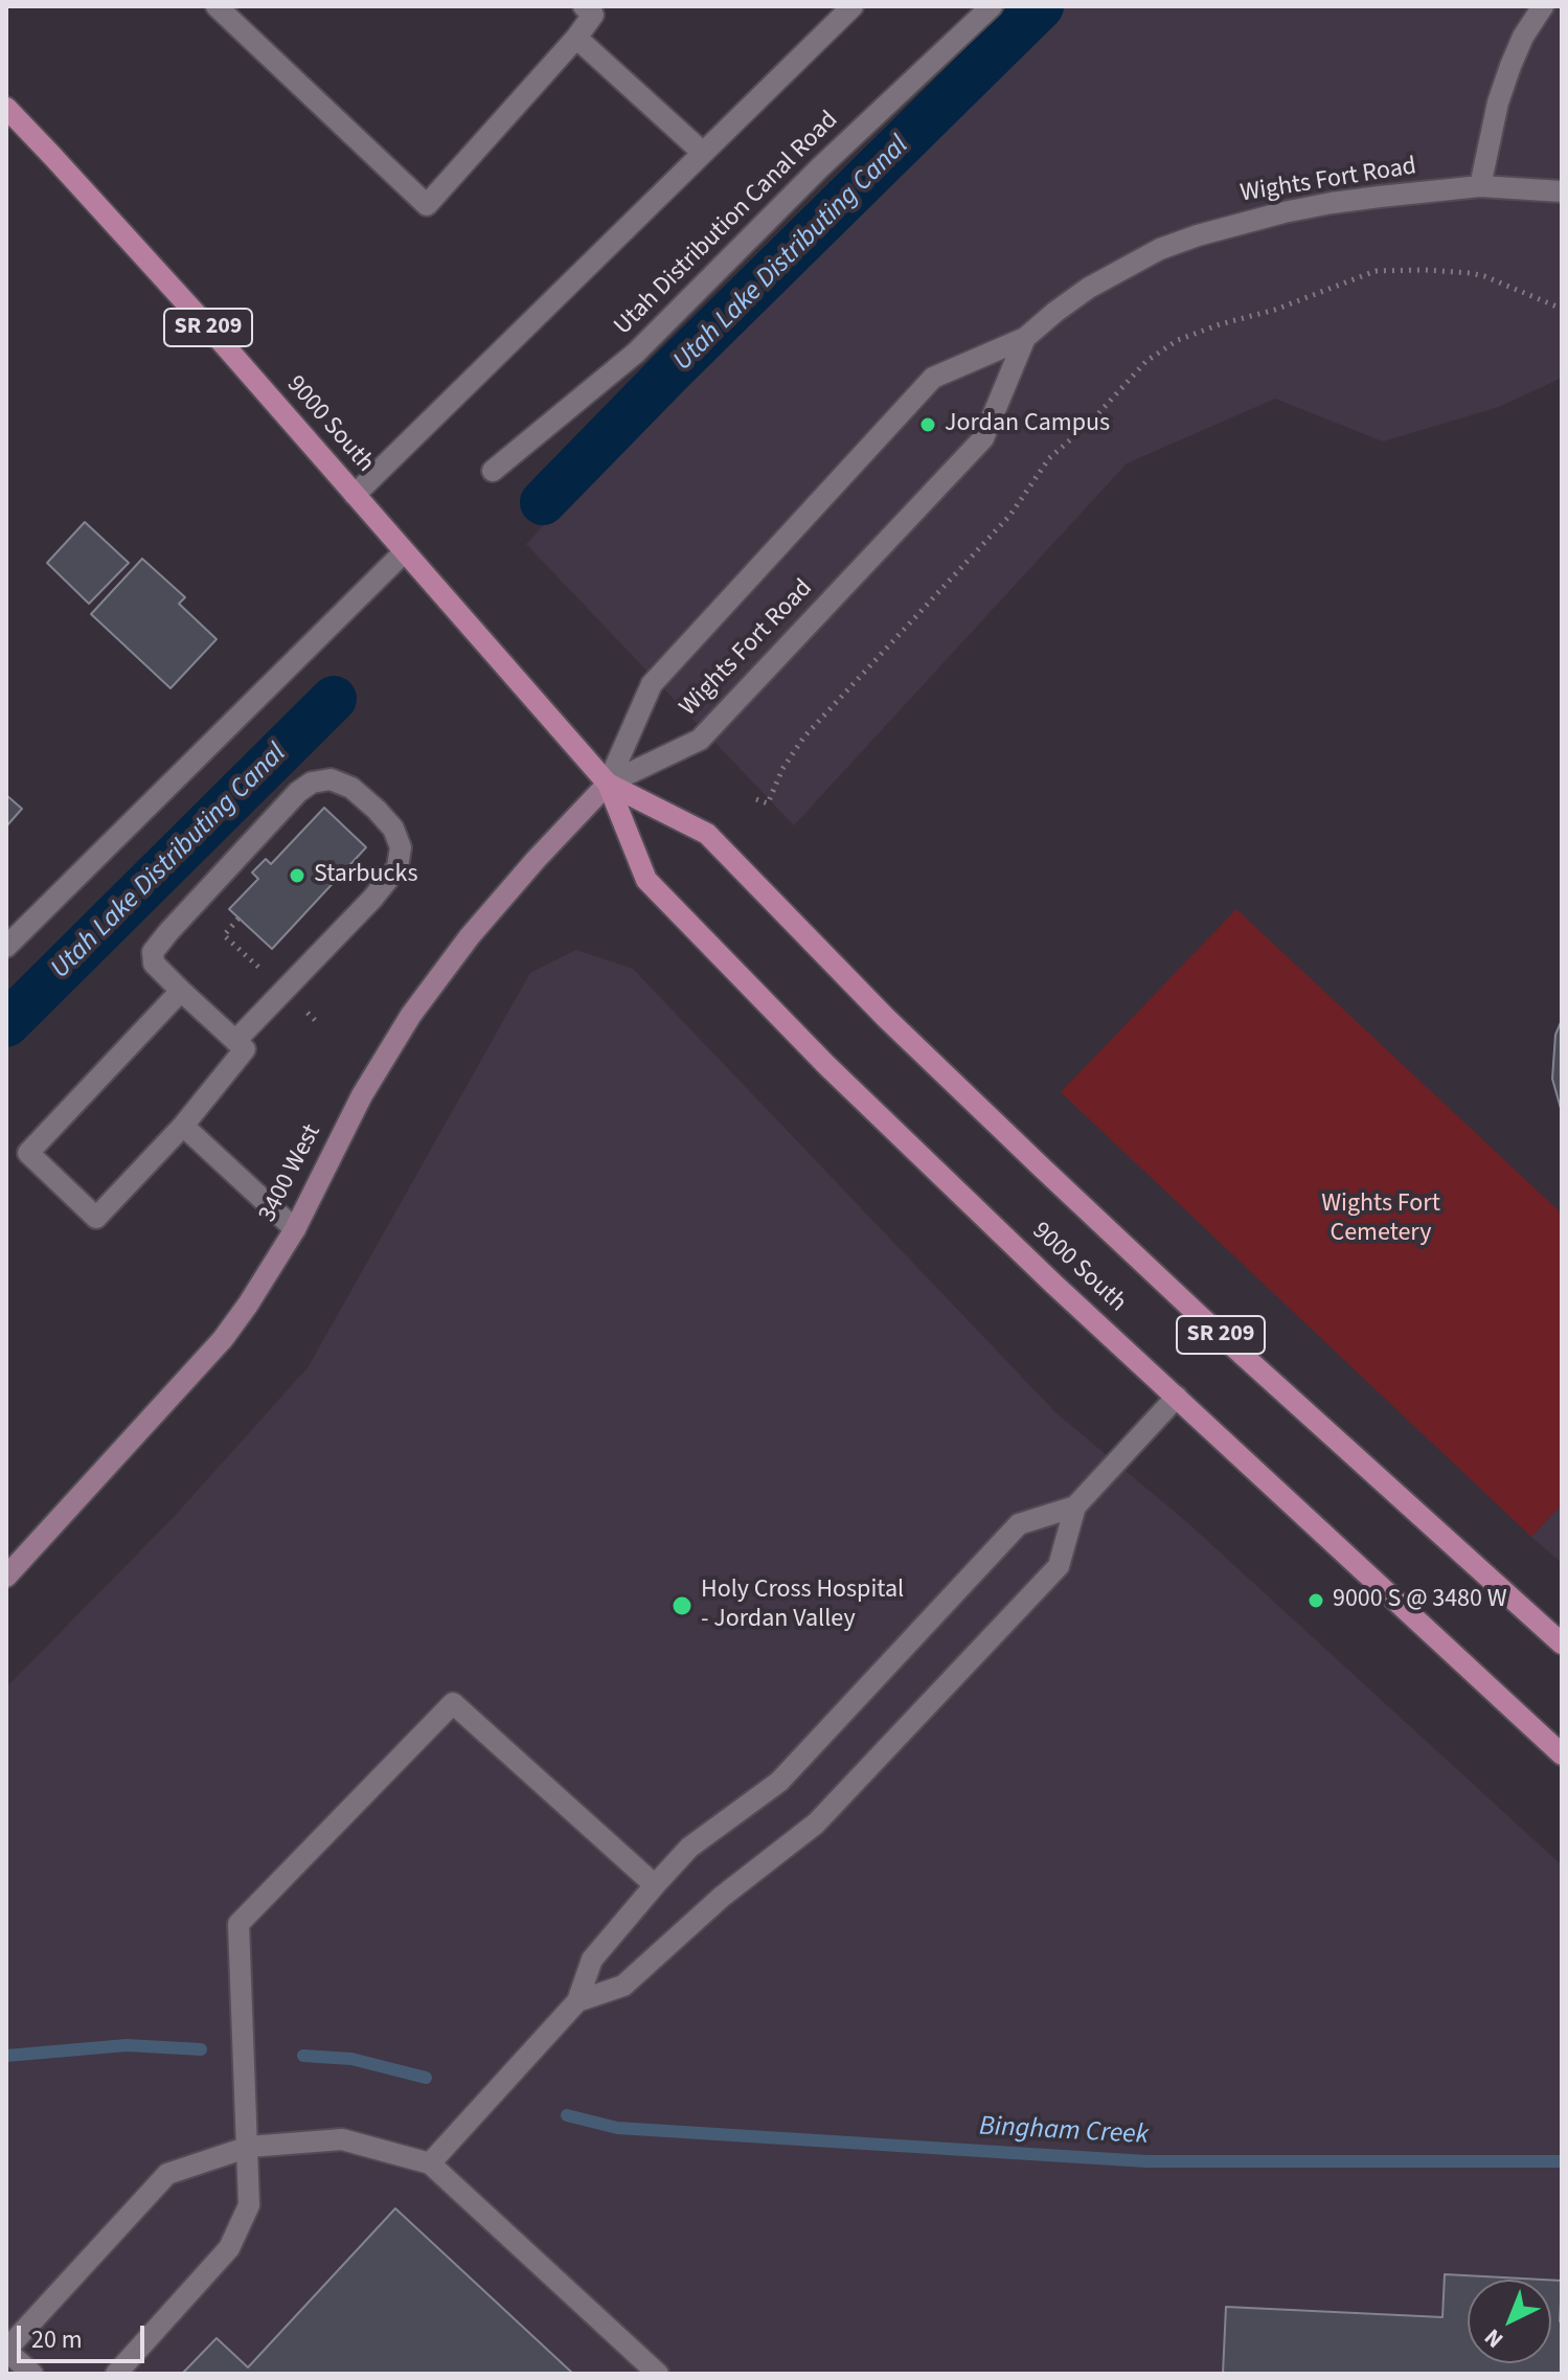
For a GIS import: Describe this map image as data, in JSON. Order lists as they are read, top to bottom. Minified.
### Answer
{"streets":{"main road":["SR 209","9000 South"],"street":["3400 West"],"lane":["Wights Fort Road","Utah Distribution Canal Road"]},"crossings":[["Wights Fort Road","9000 South"],["Wights Fort Road","3400 West"],["9000 South","3400 West"]],"water":["Utah Lake Distributing Canal","Bingham Creek"],"parks":["Wights Fort Cemetery"],"places":["Jordan Campus","Starbucks","9000 S @ 3480 W","Holy Cross Hospital - Jordan Valley"],"scale_bar":"20 m","north":"bottom left"}
